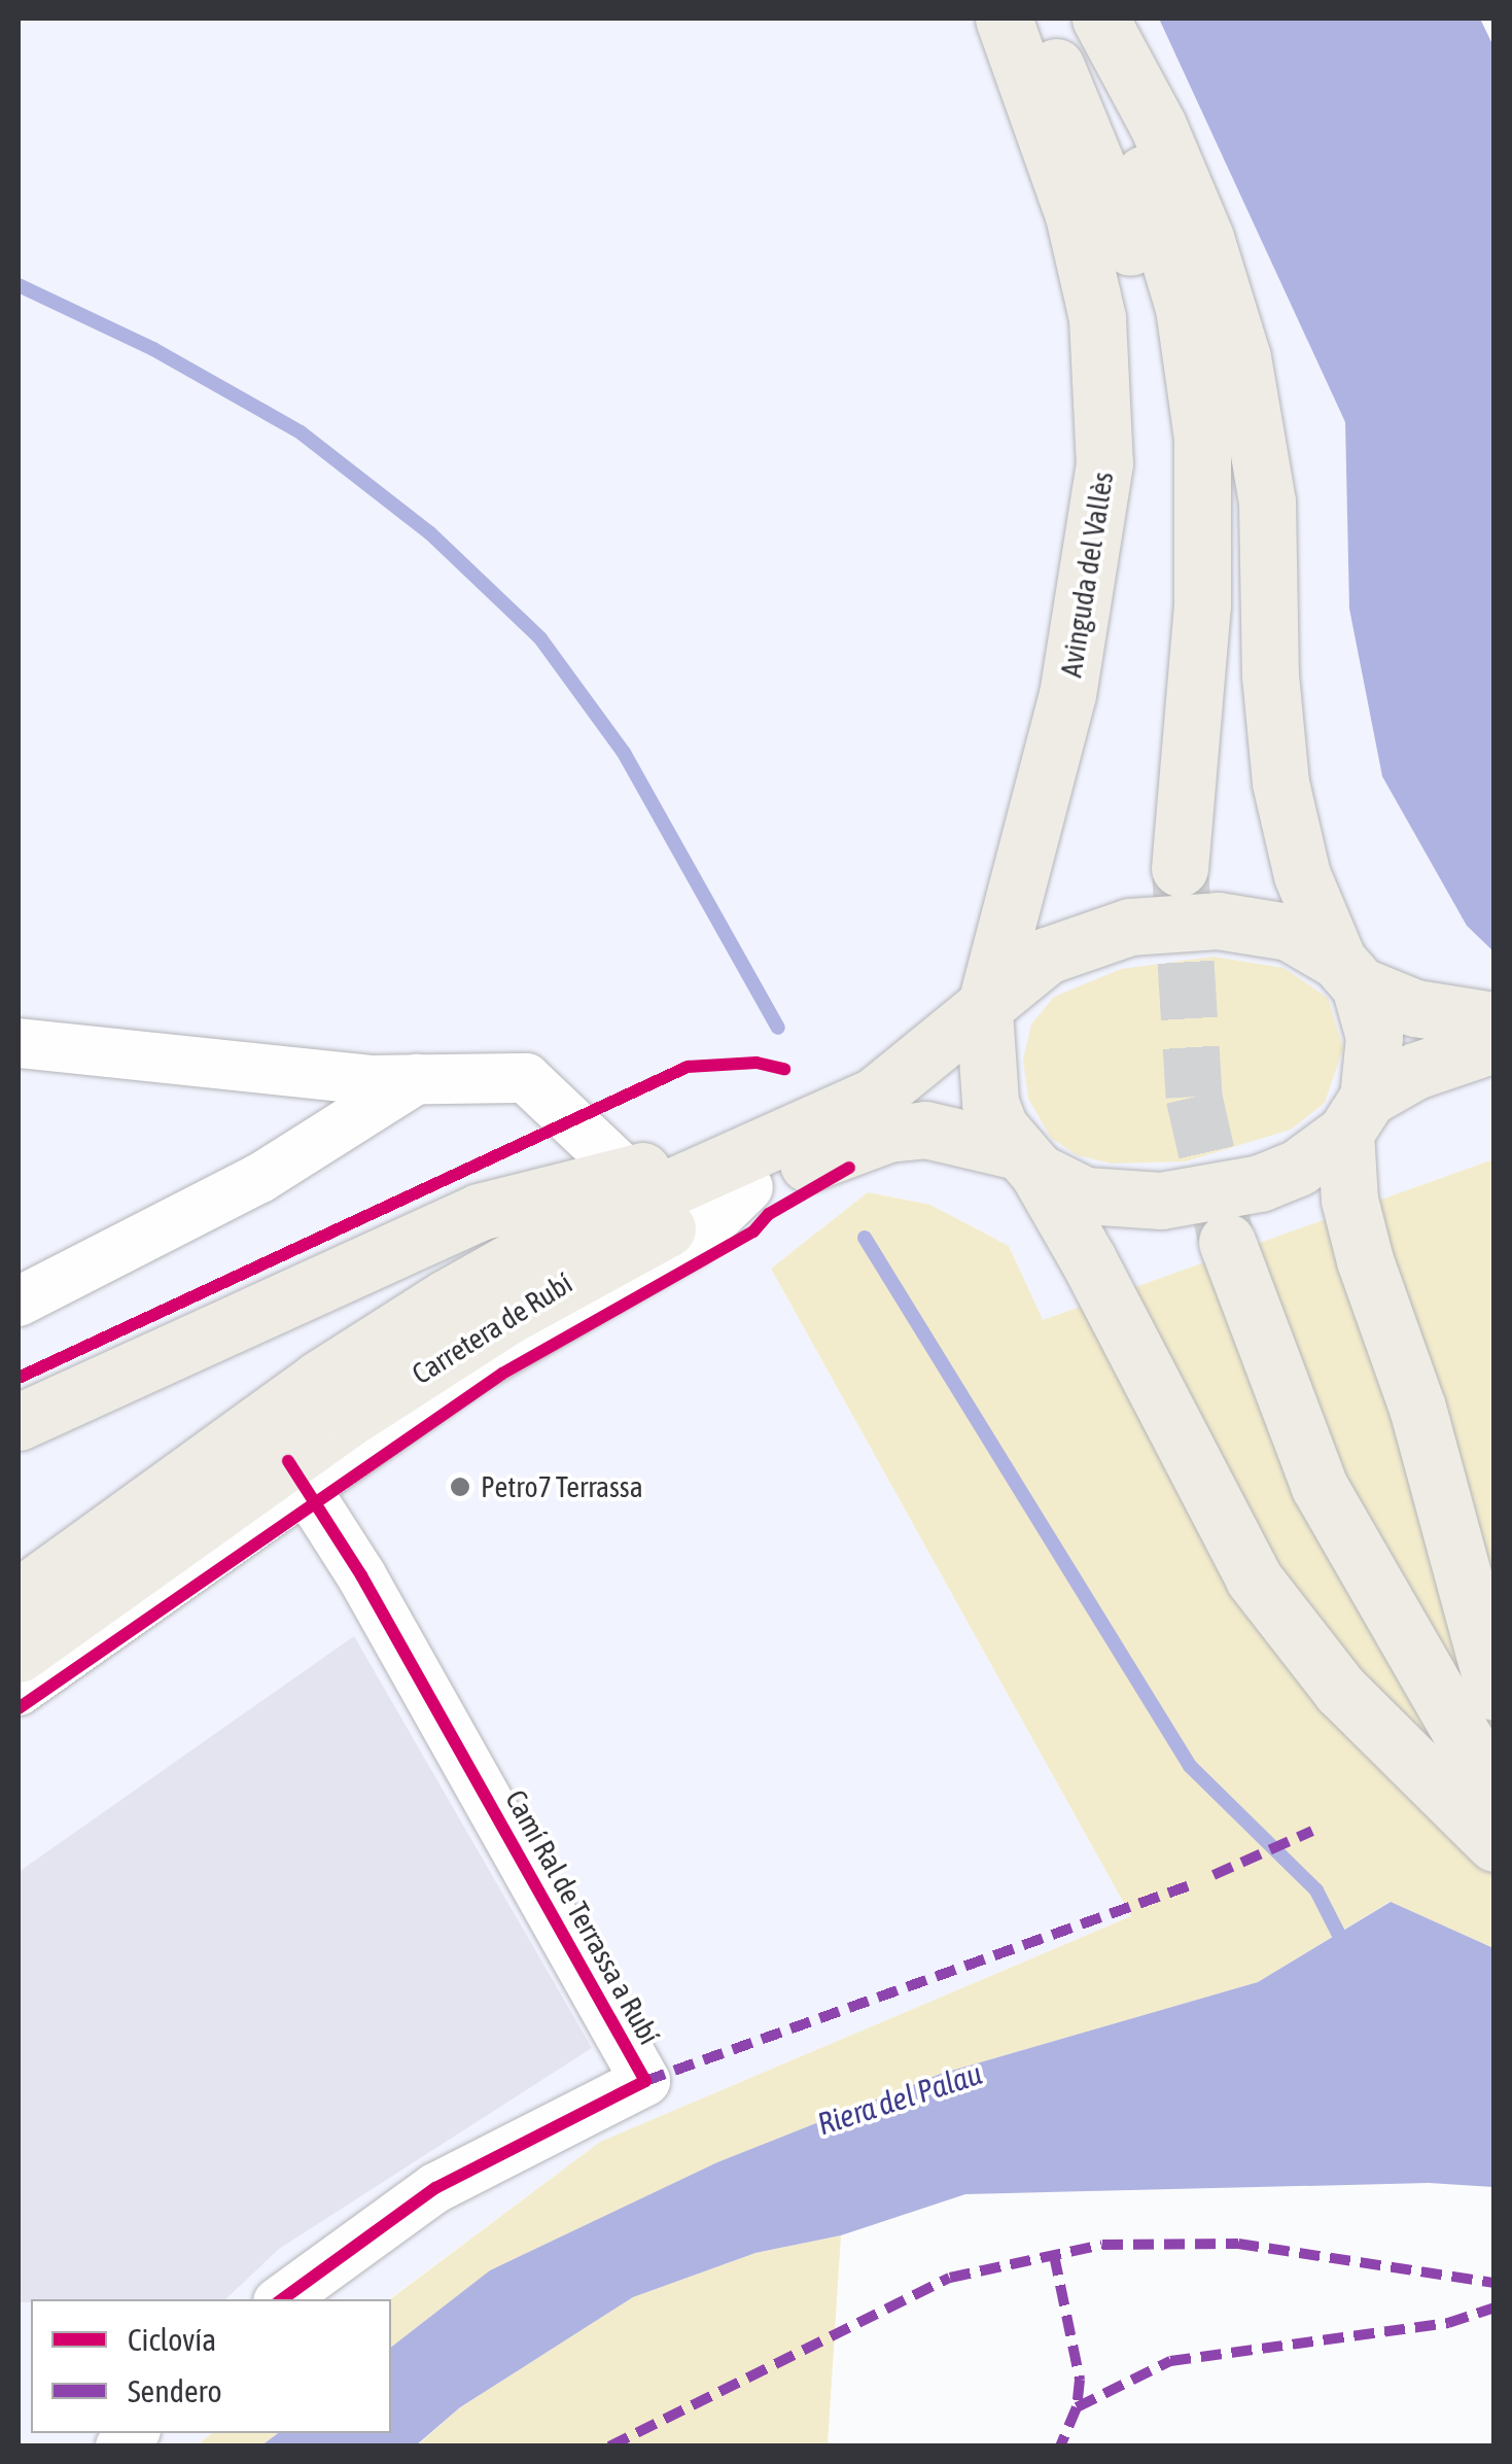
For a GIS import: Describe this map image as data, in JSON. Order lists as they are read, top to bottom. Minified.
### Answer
{"streets":{"main road":["Avinguda del Vallès","Carretera de Rubí"],"street":["Camí Ral de Terrassa a Rubí"]},"crossings":[["Avinguda del Vallès","Carretera de Rubí"],["Carretera de Rubí","Camí Ral de Terrassa a Rubí"]],"water":["Riera del Palau"],"places":["Petro7 Terrassa"],"legend":["Ciclovía","Sendero"]}
